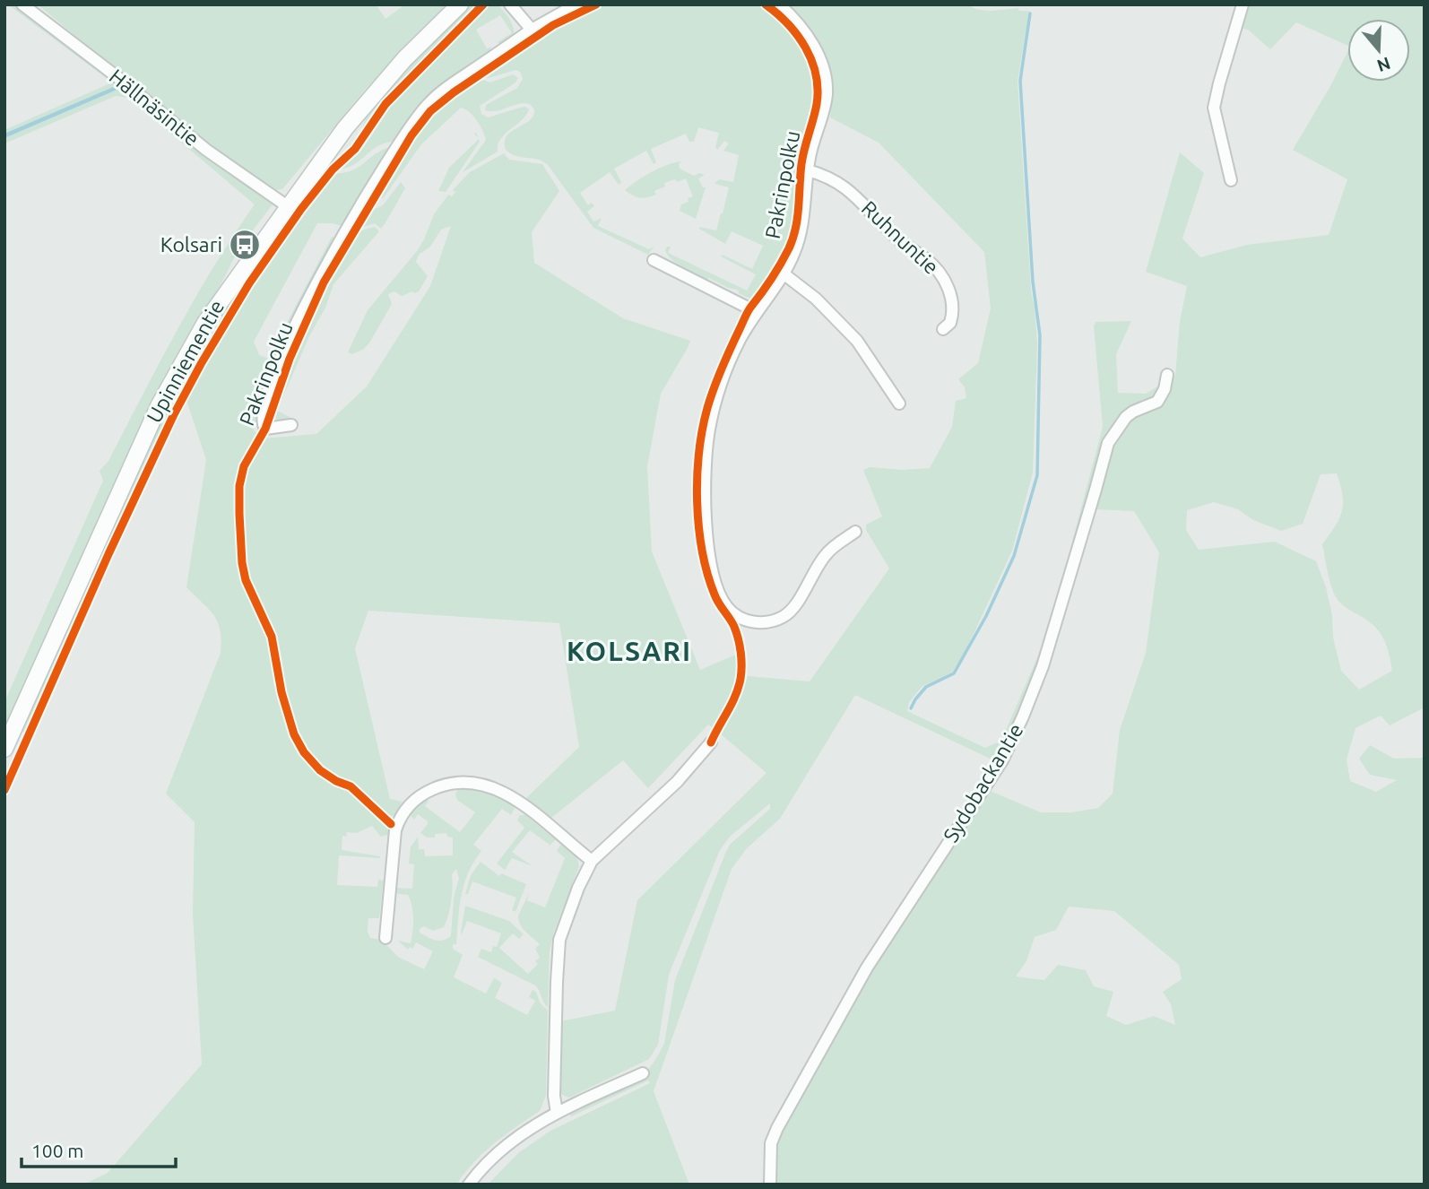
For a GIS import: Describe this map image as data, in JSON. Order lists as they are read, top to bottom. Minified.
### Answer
{"streets":{"main road":["Upinniementie"],"street":["Hällnäsintie","Ruhnuntie","Sydobackantie"],"cycle path":["Pakrinpolku"]},"crossings":[["Hällnäsintie","Upinniementie"]],"districts":["KOLSARI"],"places":{"bus stop":["Kolsari"]},"scale_bar":"100 m","north":"bottom"}
